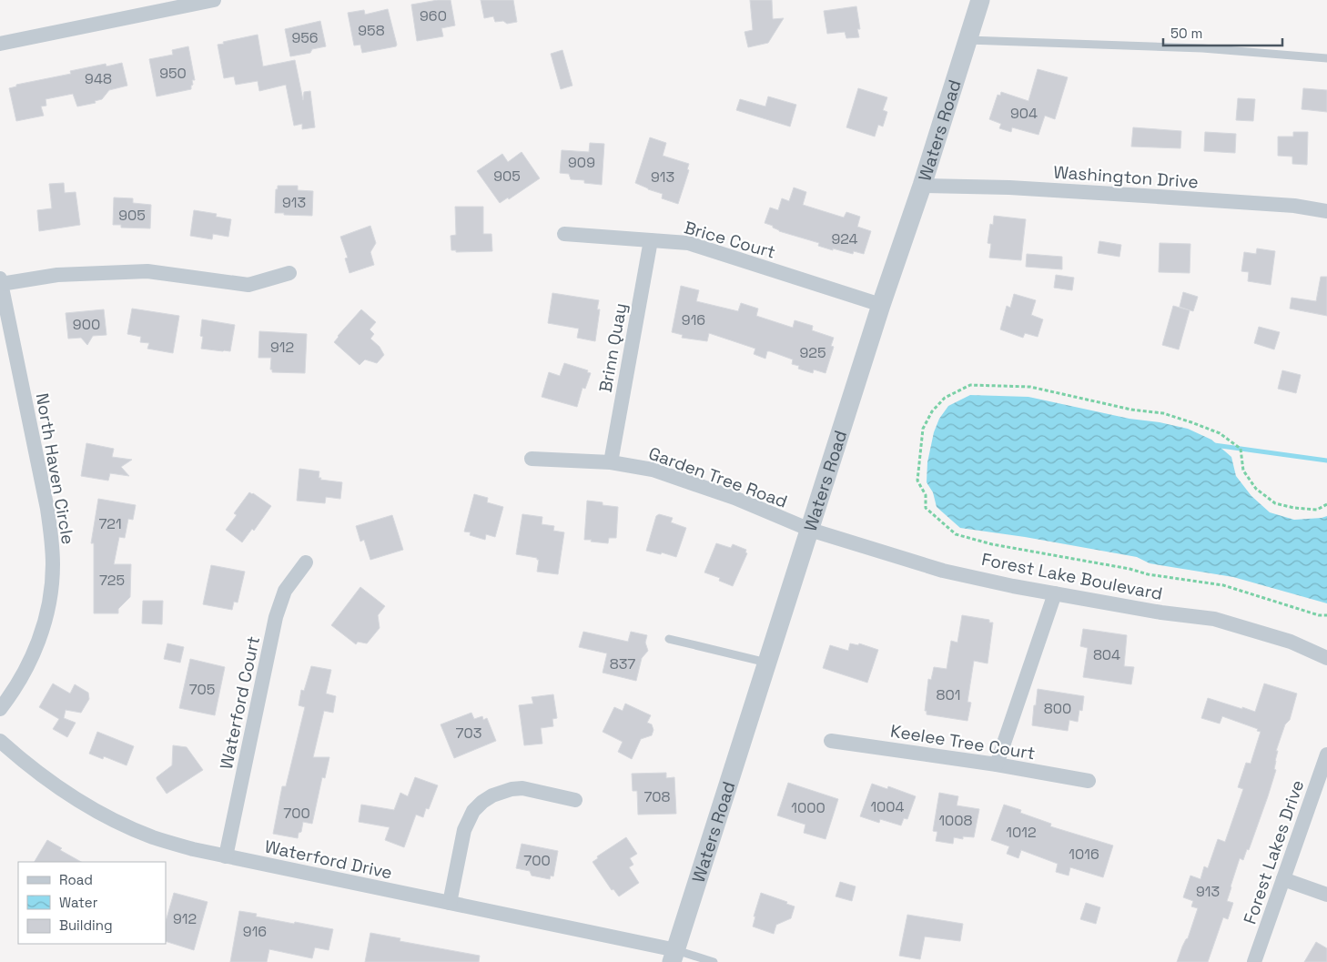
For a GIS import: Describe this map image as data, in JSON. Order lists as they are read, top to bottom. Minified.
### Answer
{"streets":{"street":["Waters Road","Washington Drive","Brice Court","Brinn Quay","North Haven Circle","Garden Tree Road","Forest Lake Boulevard","Waterford Court","Keelee Tree Court","Forest Lakes Drive","Waterford Drive"]},"crossings":[["Waters Road","Washington Drive"],["Waters Road","Brice Court"],["Waters Road","Garden Tree Road"],["Waters Road","Forest Lake Boulevard"],["Waters Road","Waterford Drive"],["Brice Court","Brinn Quay"],["Brinn Quay","Garden Tree Road"],["Garden Tree Road","Forest Lake Boulevard"],["Waterford Court","Waterford Drive"]],"house_numbers":["960","958","956","950","948","904","909","905","913","913","905","924","916","900","912","925","721","725","804","837","705","801","800","703","708","1004","1000","700","1008","1012","1016","700","913","912","916"],"legend":["Road","Water","Building"],"scale_bar":"50 m"}
